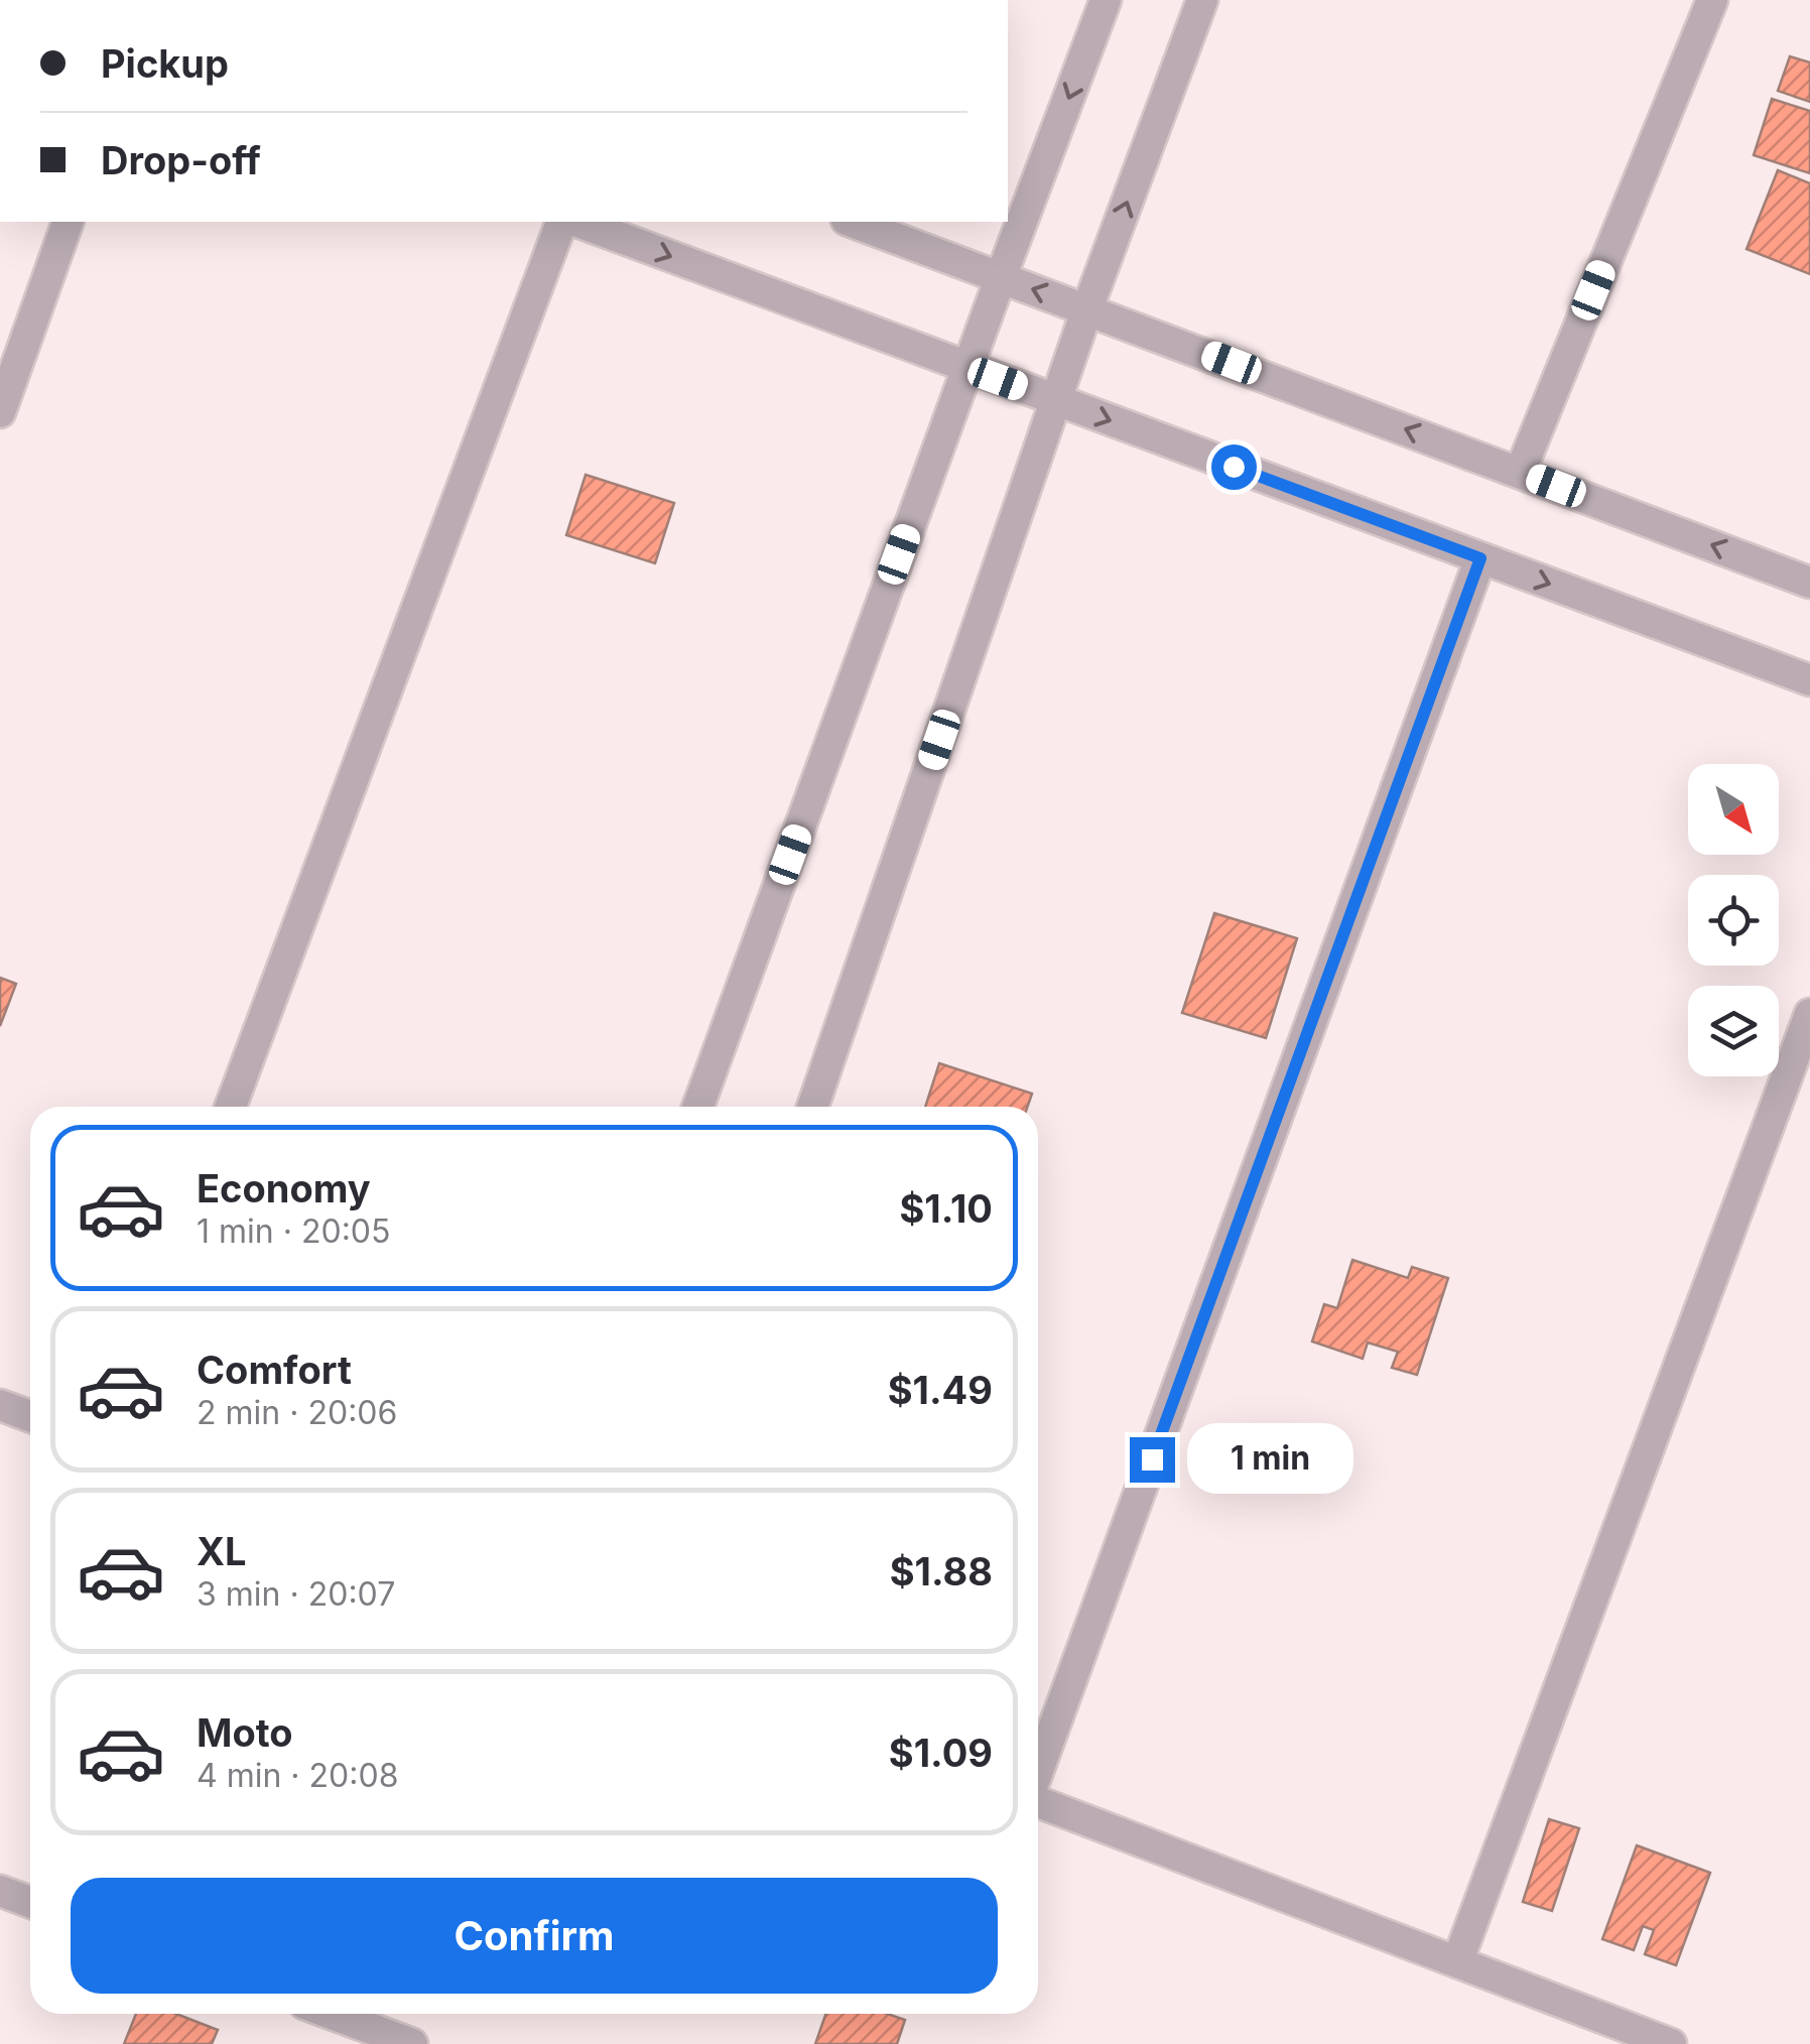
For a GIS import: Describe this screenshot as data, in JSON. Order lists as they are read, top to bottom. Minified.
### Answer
{"north":"bottom right","page":{"banner":["Pickup","Drop-off"],"list":[{"name":"Economy","note":"1 min · 20:05","value":"$1.10"},{"name":"Comfort","note":"2 min · 20:06","value":"$1.49"},{"name":"XL","note":"3 min · 20:07","value":"$1.88"},{"name":"Moto","note":"4 min · 20:08","value":"$1.09"}],"bubble":"1 min","buttons":"Confirm"}}
